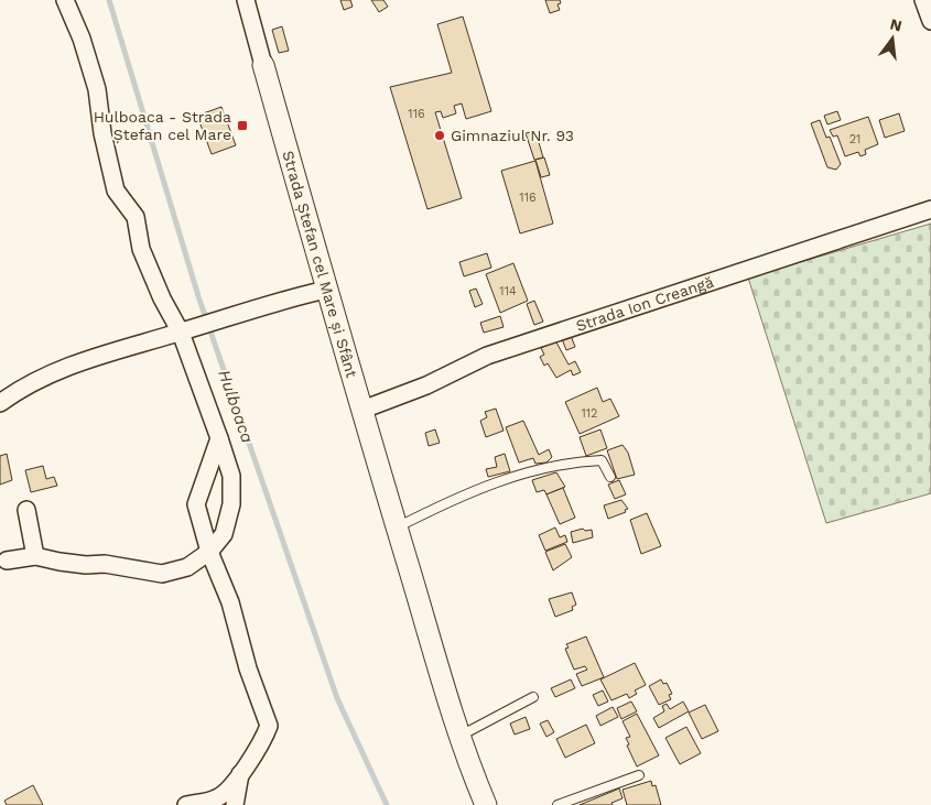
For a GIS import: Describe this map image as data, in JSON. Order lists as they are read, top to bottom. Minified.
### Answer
{"streets":{"street":["Strada Ștefan cel Mare și Sfânt","Strada Ion Creangă"]},"crossings":[["Strada Ștefan cel Mare și Sfânt","Strada Ion Creangă"]],"water":["Hulboaca"],"places":{"transit":["Hulboaca - Strada Ștefan cel Mare"],"other":["Gimnaziul Nr. 93"]},"house_numbers":["116","21","116","114","112"],"north":"top"}
